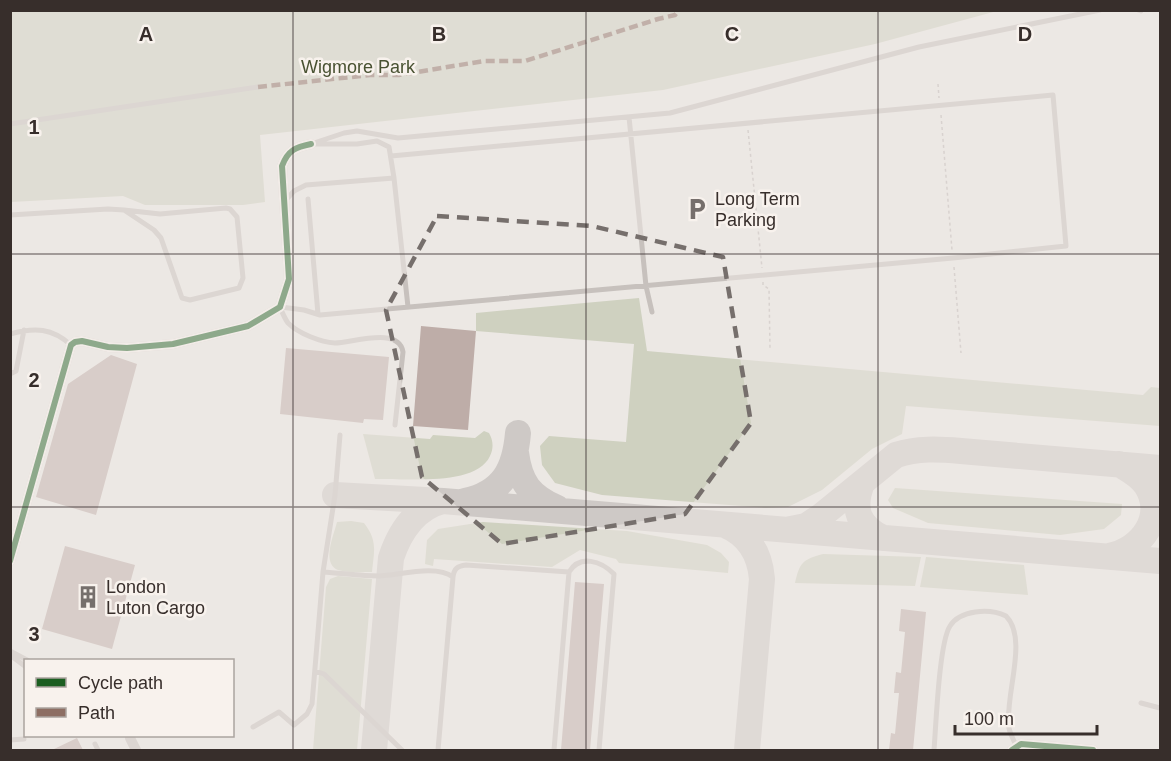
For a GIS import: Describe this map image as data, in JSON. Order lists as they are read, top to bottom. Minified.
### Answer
{"parks":["Wigmore Park"],"places":{"parking":["Long Term Parking"],"building":["London Luton Cargo"]},"legend":["Cycle path","Path"],"scale_bar":"100 m","grid":{"columns":["A","B","C","D"],"rows":["1","2","3"]}}
